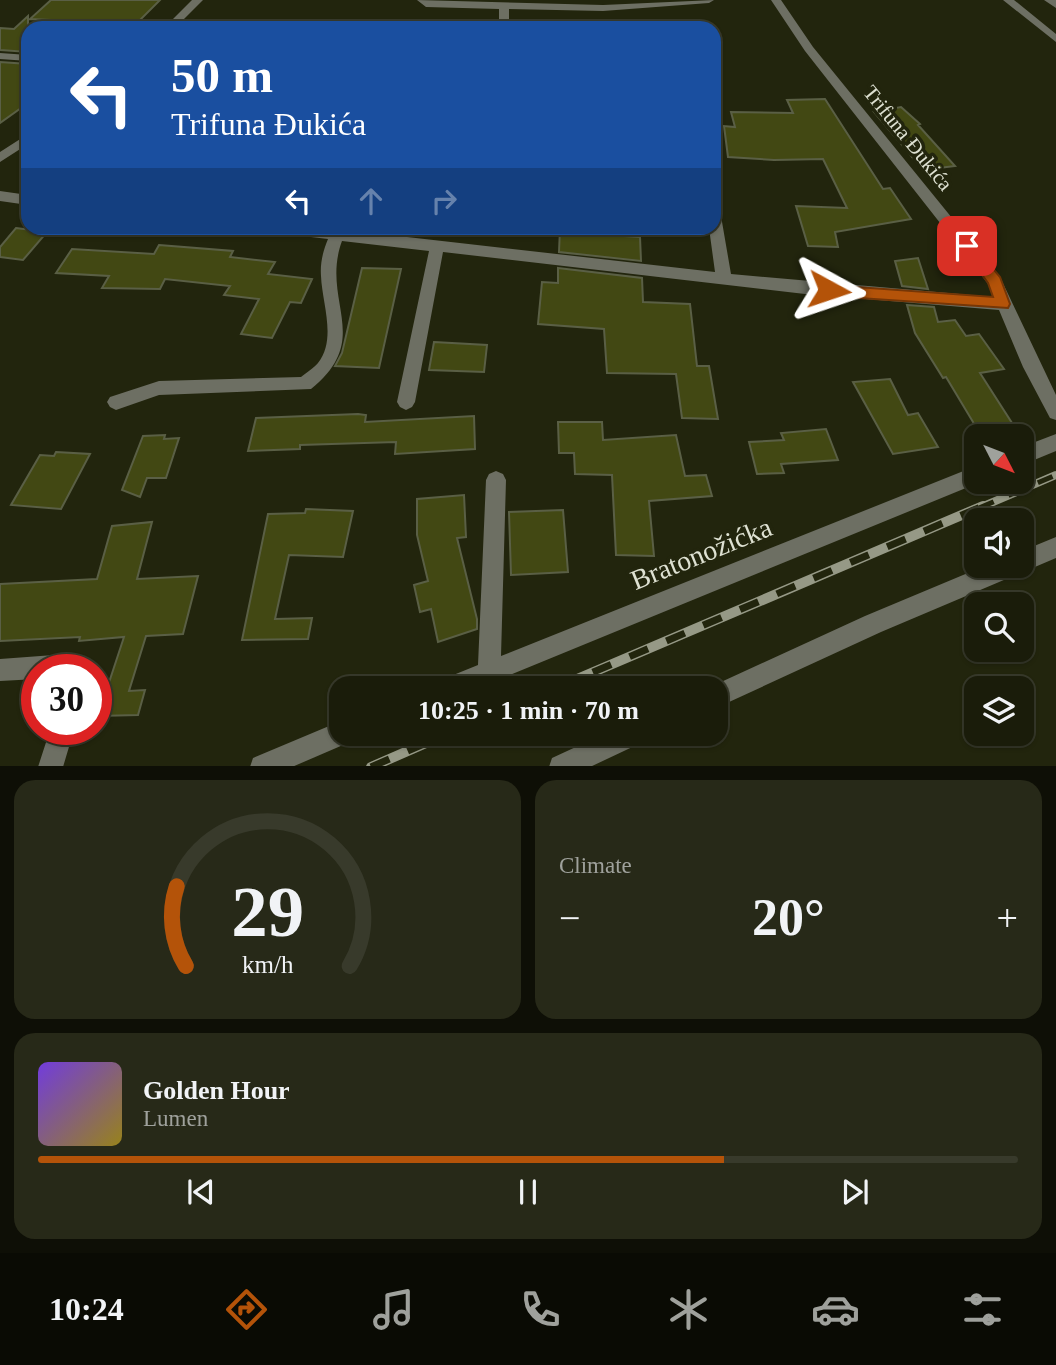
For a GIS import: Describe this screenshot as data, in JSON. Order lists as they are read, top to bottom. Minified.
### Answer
{"streets":{"street":["Trifuna Đukića","Bratonožićka"]},"north":"bottom right","page":{"turn":["50 m","Trifuna Đukića"],"limit":"30","trip":"10:25 · 1 min · 70 m","tile":"Climate","heat":["−","20°","+"],"song":["Golden Hour","Lumen"],"tabs":"10:24","gauge":["29","km/h"]}}
